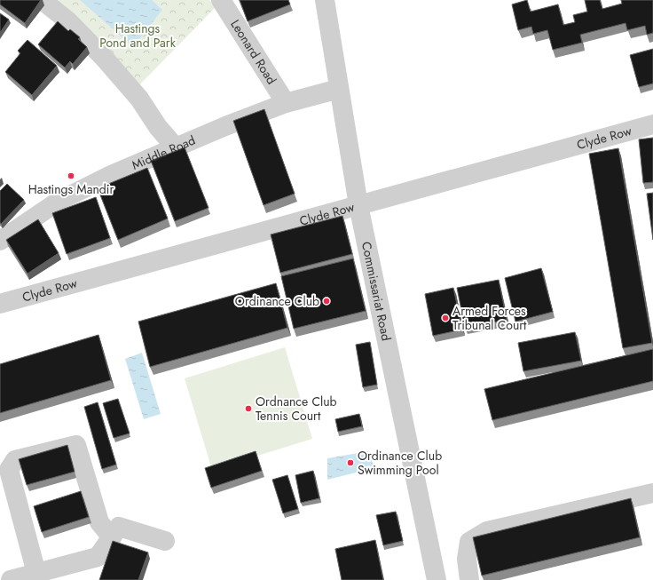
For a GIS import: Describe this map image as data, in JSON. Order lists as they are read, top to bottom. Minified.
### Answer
{"streets":{"street":["Leonard Road","Clyde Row","Middle Road","Commissariat Road"]},"crossings":[["Leonard Road","Middle Road"],["Clyde Row","Commissariat Road"],["Middle Road","Commissariat Road"]],"parks":["Hastings Pond and Park"],"places":["Hastings Mandir","Ordinance Club","Armed Forces Tribunal Court","Ordnance Club Tennis Court","Ordinance Club Swimming Pool"]}
